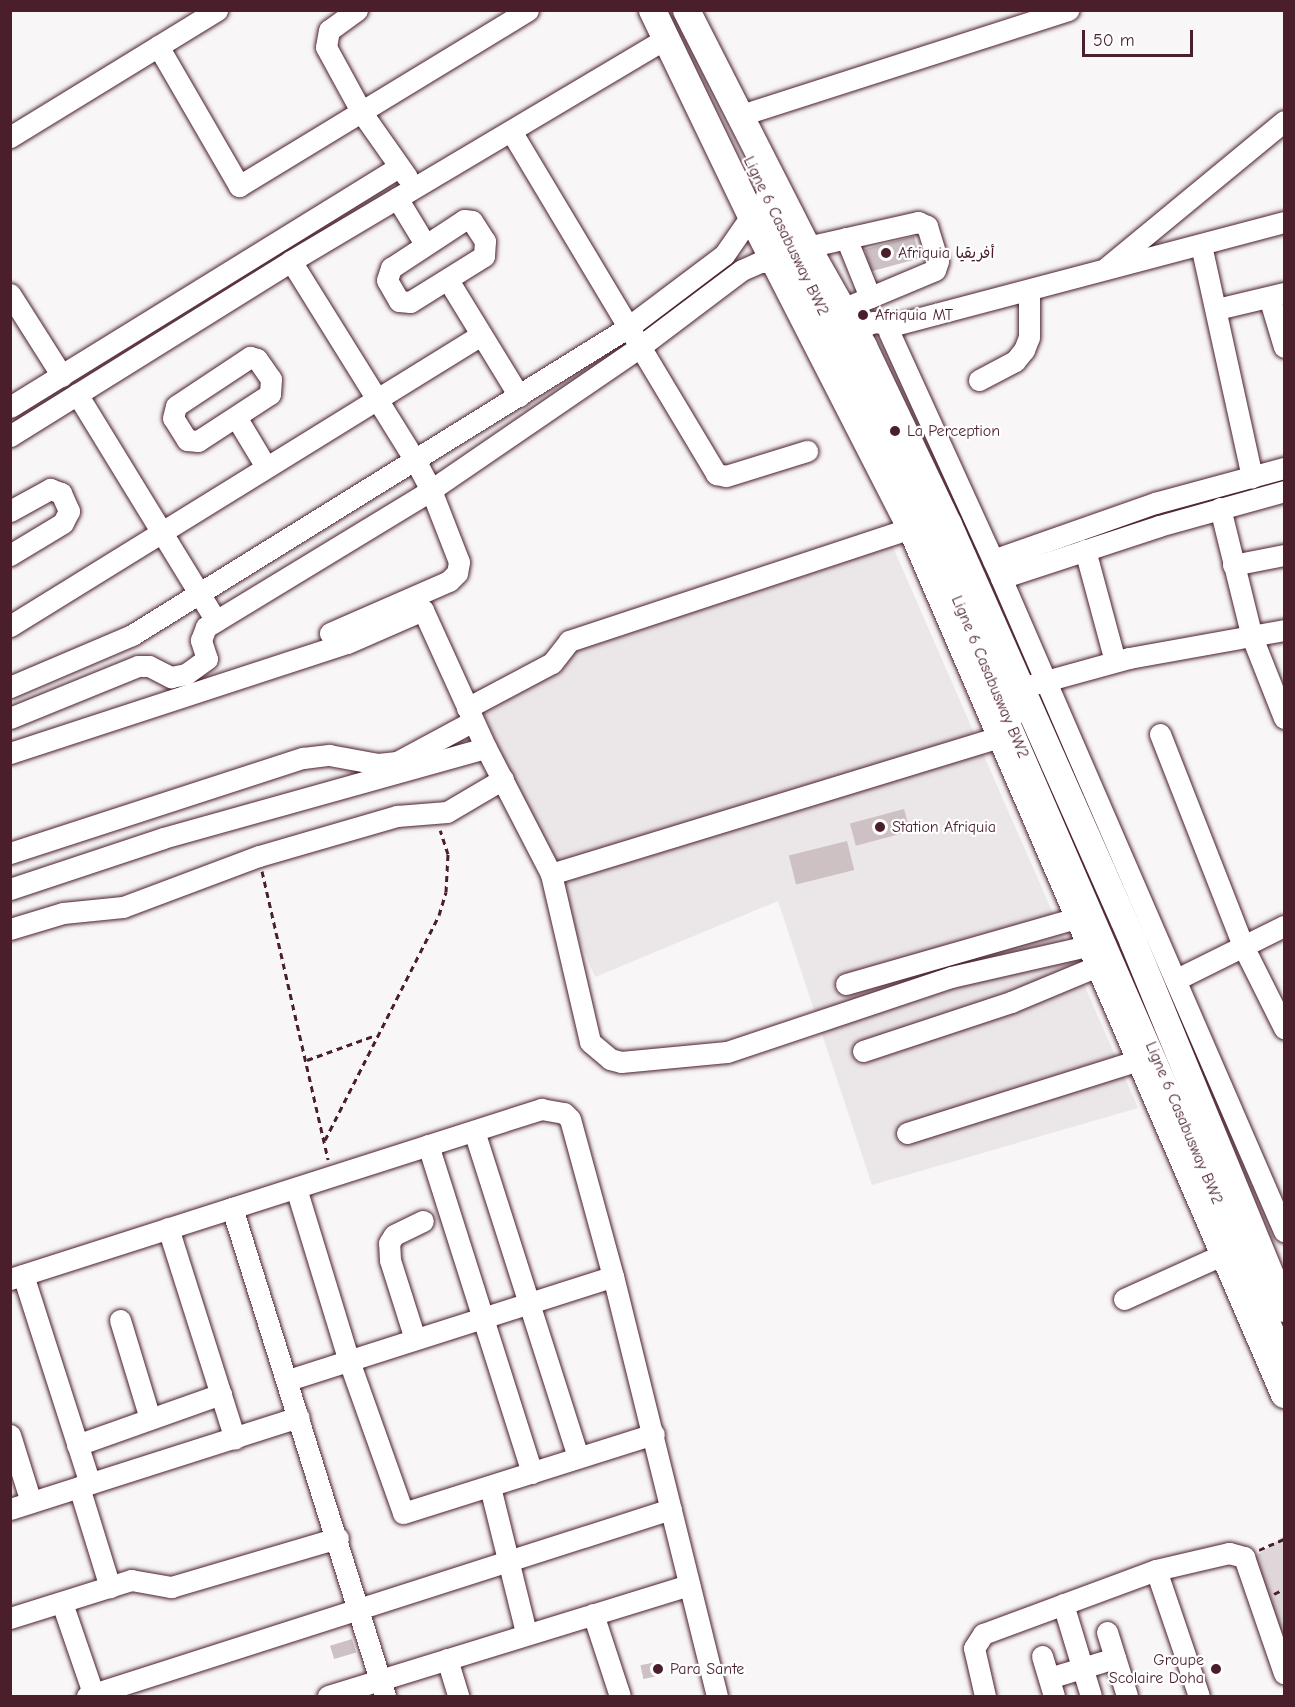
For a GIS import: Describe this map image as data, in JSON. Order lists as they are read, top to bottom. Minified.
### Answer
{"streets":{"street":["Ligne 6 Casabusway BW2"]},"places":["Afriquia أفريقيا","Afriquia MT","La Perception","Station Afriquia","Para Sante","Groupe Scolaire Doha"],"scale_bar":"50 m"}
